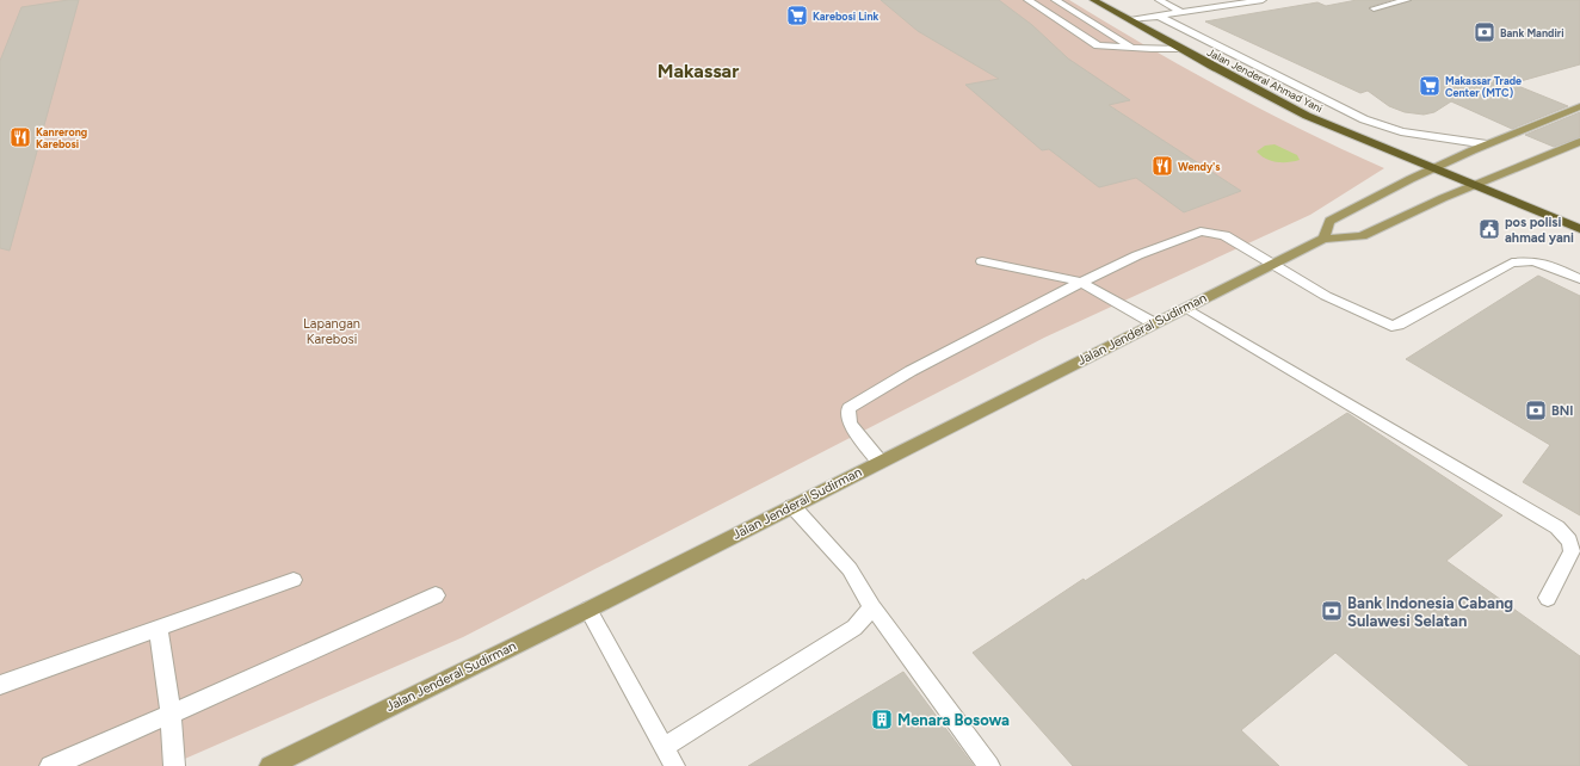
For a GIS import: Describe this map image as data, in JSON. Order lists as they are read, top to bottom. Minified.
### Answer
{"streets":{"highway":["Jalan Jenderal Ahmad Yani"],"main road":["Jalan Jenderal Sudirman"]},"crossings":[["Jalan Jenderal Ahmad Yani","Jalan Jenderal Sudirman"]],"districts":["Makassar"],"parks":["Lapangan Karebosi"],"places":{"supermarket":["Karebosi Link","Makassar Trade Center (MTC)"],"bank":["Bank Mandiri","BNI","Bank Indonesia Cabang Sulawesi Selatan"],"restaurant":["Kanrerong Karebosi","Wendy's"],"public building":["pos polisi ahmad yani"],"building":["Menara Bosowa"]}}
